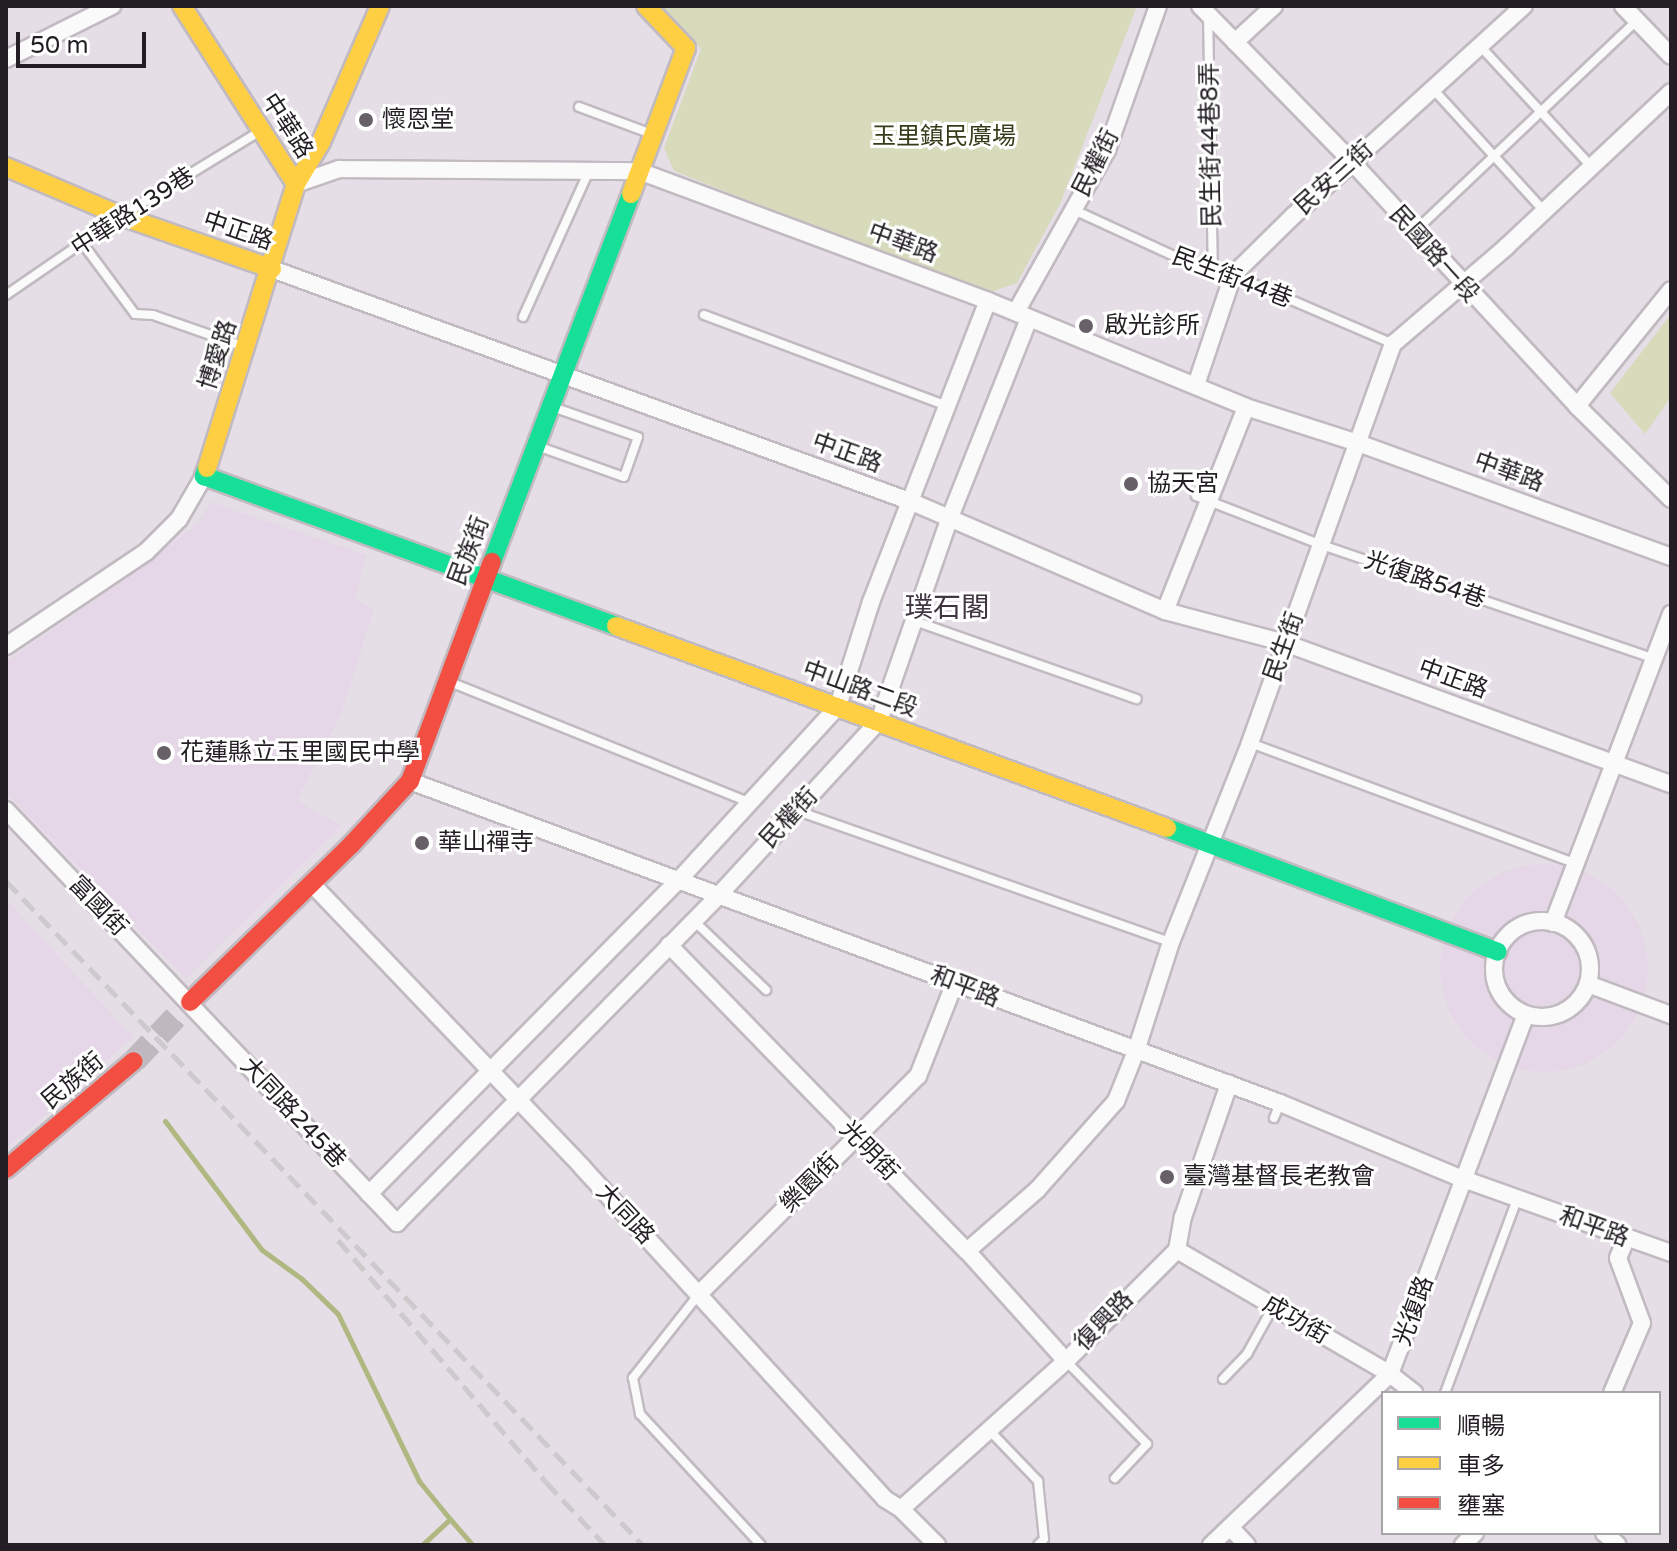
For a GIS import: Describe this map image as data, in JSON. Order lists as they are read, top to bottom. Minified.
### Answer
{"streets":{"street":["中華路","民權街","民安三街","中正路","民國路一段","博愛路","民族街","民生街","中山路二段","富國街","和平路","大同路245巷","光明街","樂園街","大同路","光復路","成功街","復興路"],"lane":["民生街44巷8弄","中華路139巷","民生街44巷","光復路54巷"]},"crossings":[["中華路","民權街"],["中華路","民安三街"],["中華路","中華路139巷"],["中華路","博愛路"],["中華路","民族街"],["中華路","民生街"],["民生街44巷8弄","民國路一段"],["民生街44巷8弄","民生街44巷"],["民權街","中正路"],["民權街","民生街44巷"],["民權街","中山路二段"],["民權街","和平路"],["民權街","大同路245巷"],["民權街","光明街"],["民權街","大同路"],["民安三街","民國路一段"],["民安三街","民生街44巷"],["中華路139巷","中正路"],["中正路","博愛路"],["中正路","民族街"],["中正路","民生街"],["民國路一段","民生街"],["民生街44巷","民生街"],["博愛路","中山路二段"],["民族街","中山路二段"],["民族街","富國街"],["民族街","和平路"],["民族街","大同路245巷"],["民族街","大同路"],["光復路54巷","民生街"],["民生街","中山路二段"],["民生街","和平路"],["民生街","光明街"],["中山路二段","光復路"],["富國街","大同路245巷"],["和平路","樂園街"],["和平路","光復路"],["光明街","樂園街"],["光明街","復興路"],["樂園街","大同路"],["大同路","復興路"],["光復路","成功街"],["成功街","復興路"]],"districts":["璞石閣"],"parks":["玉里鎮民廣場"],"places":["懷恩堂","啟光診所","協天宮","花蓮縣立玉里國民中學","華山禪寺","臺灣基督長老教會"],"legend":["順暢","車多","壅塞"],"scale_bar":"50 m"}
